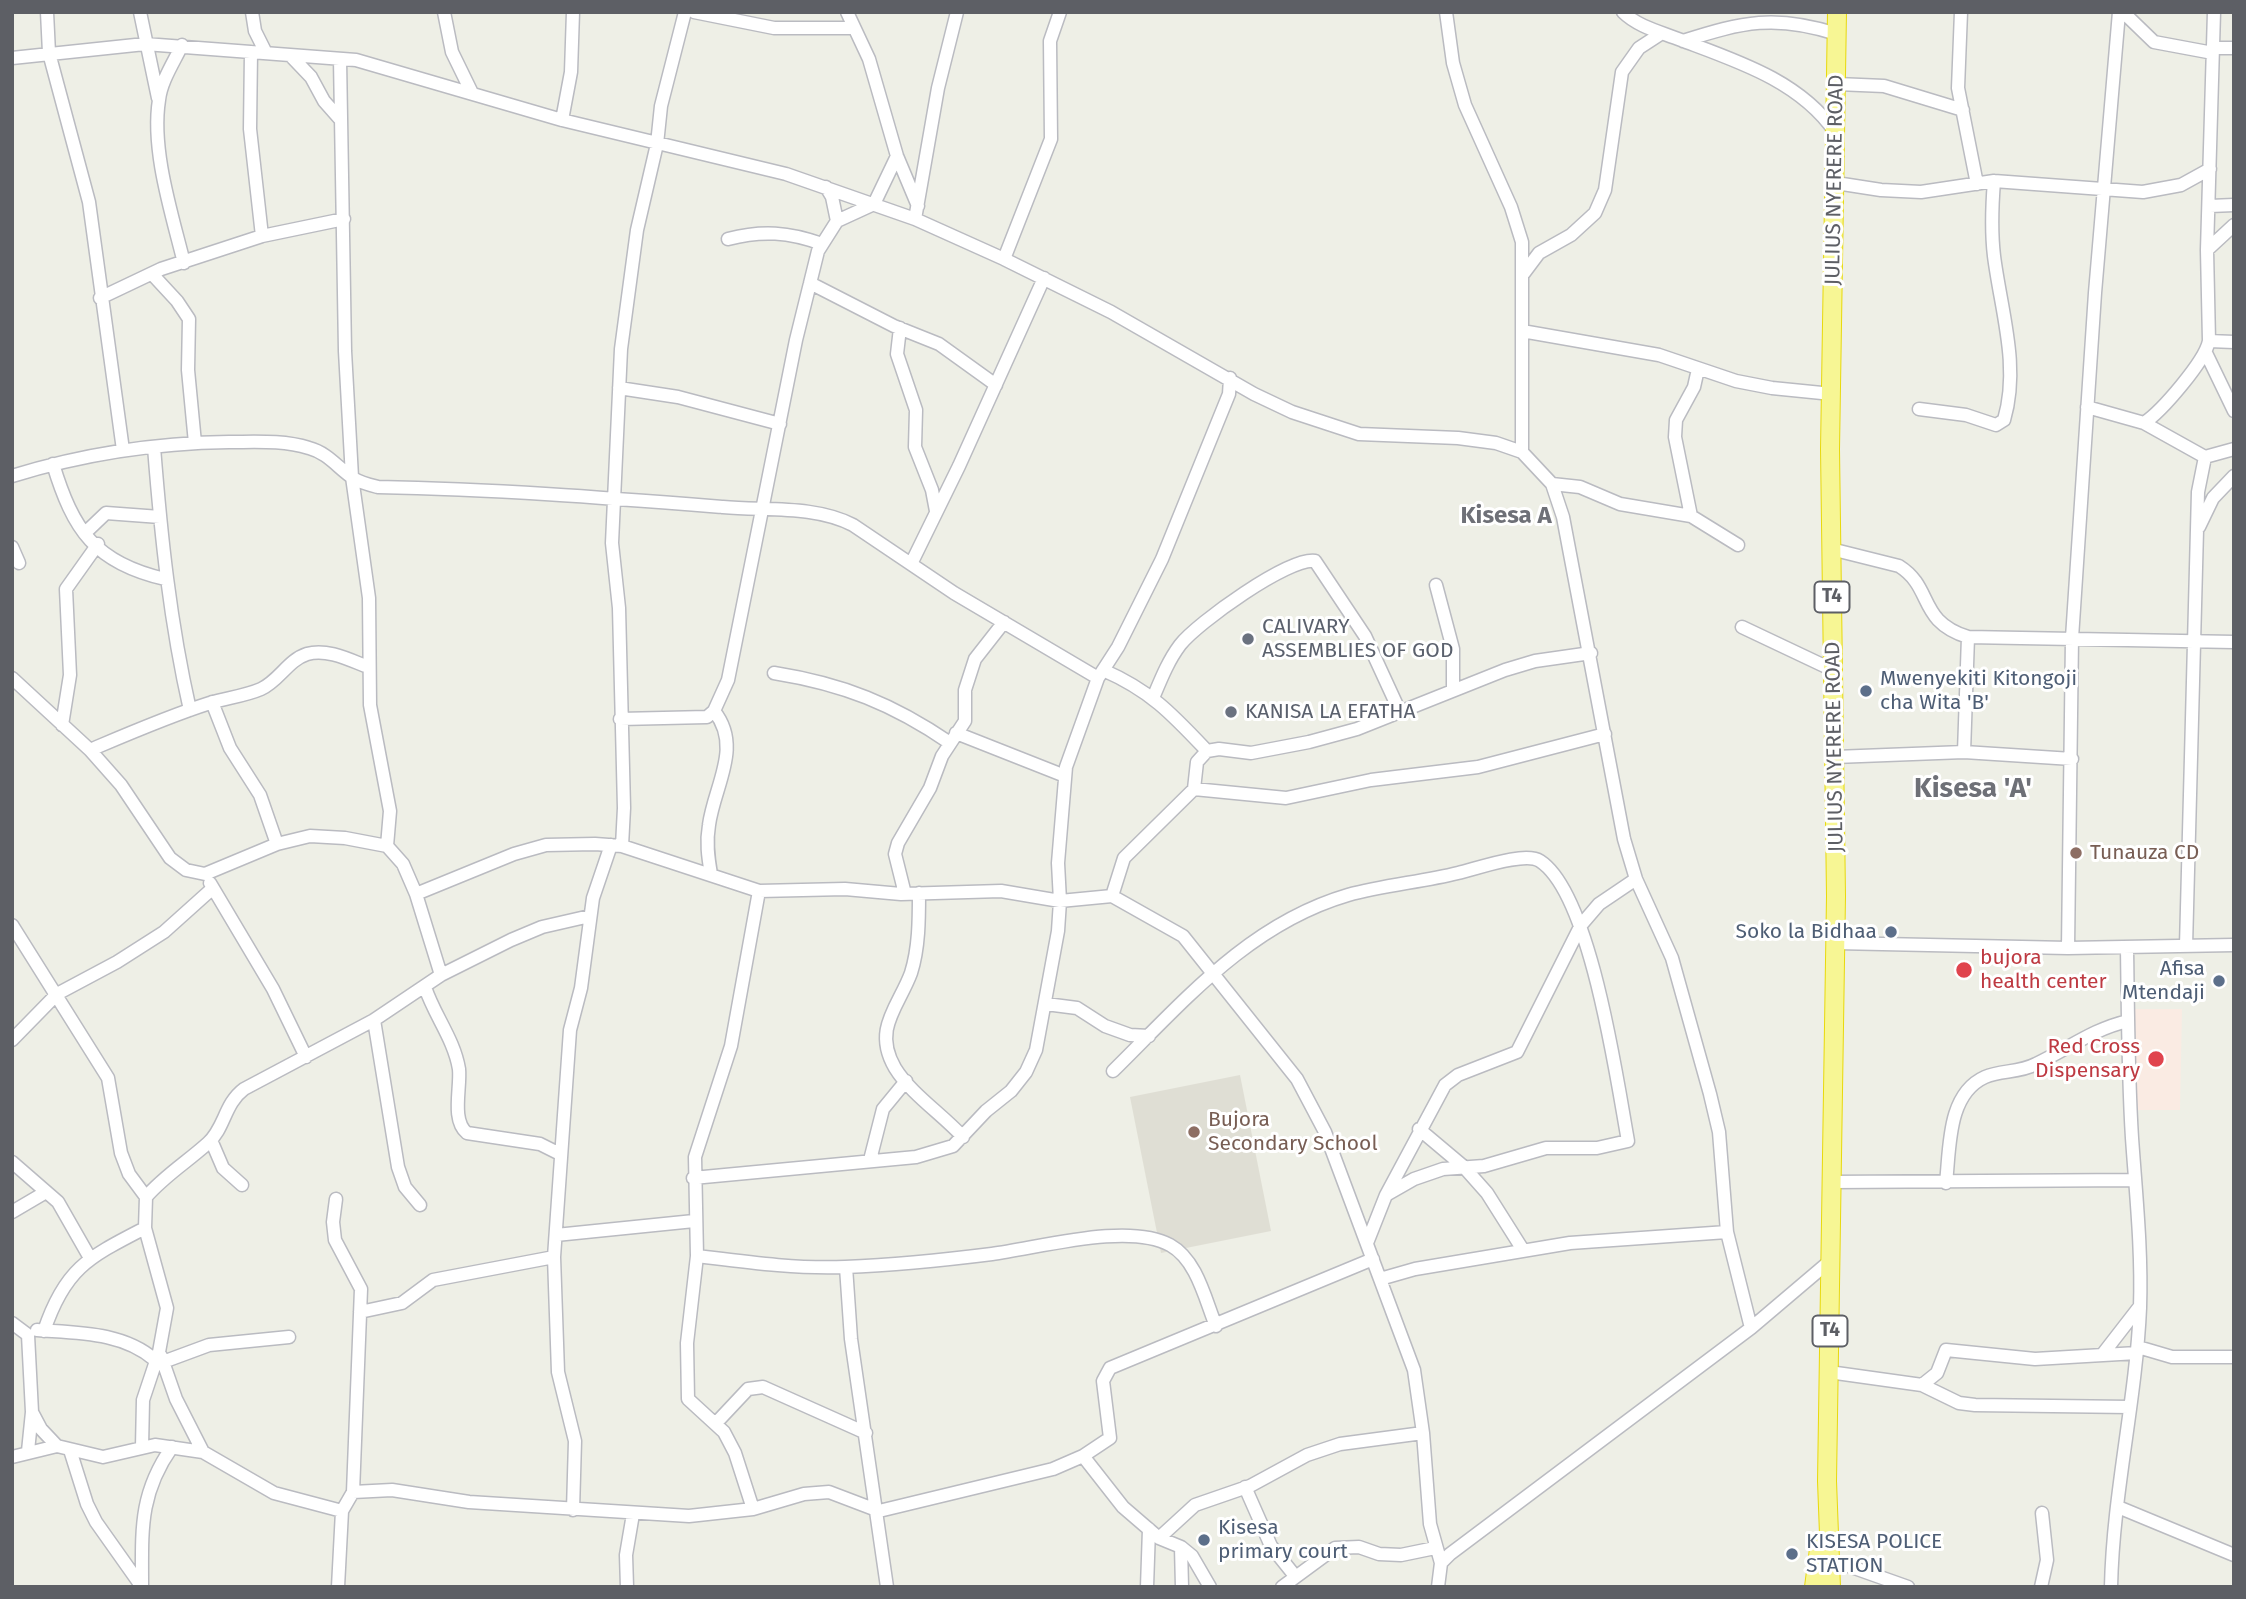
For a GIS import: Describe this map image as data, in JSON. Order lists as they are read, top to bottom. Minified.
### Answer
{"streets":{"highway":["JULIUS NYERERE ROAD","T4"]},"districts":["Kisesa A","Kisesa 'A'"],"places":["CALIVARY ASSEMBLIES OF GOD","Mwenyekiti Kitongoji cha Wita 'B'","KANISA LA EFATHA","Tunauza CD","Soko la Bidhaa","bujora health center","Afisa Mtendaji","Red Cross Dispensary","Bujora Secondary School","Kisesa primary court","KISESA POLICE STATION"]}
